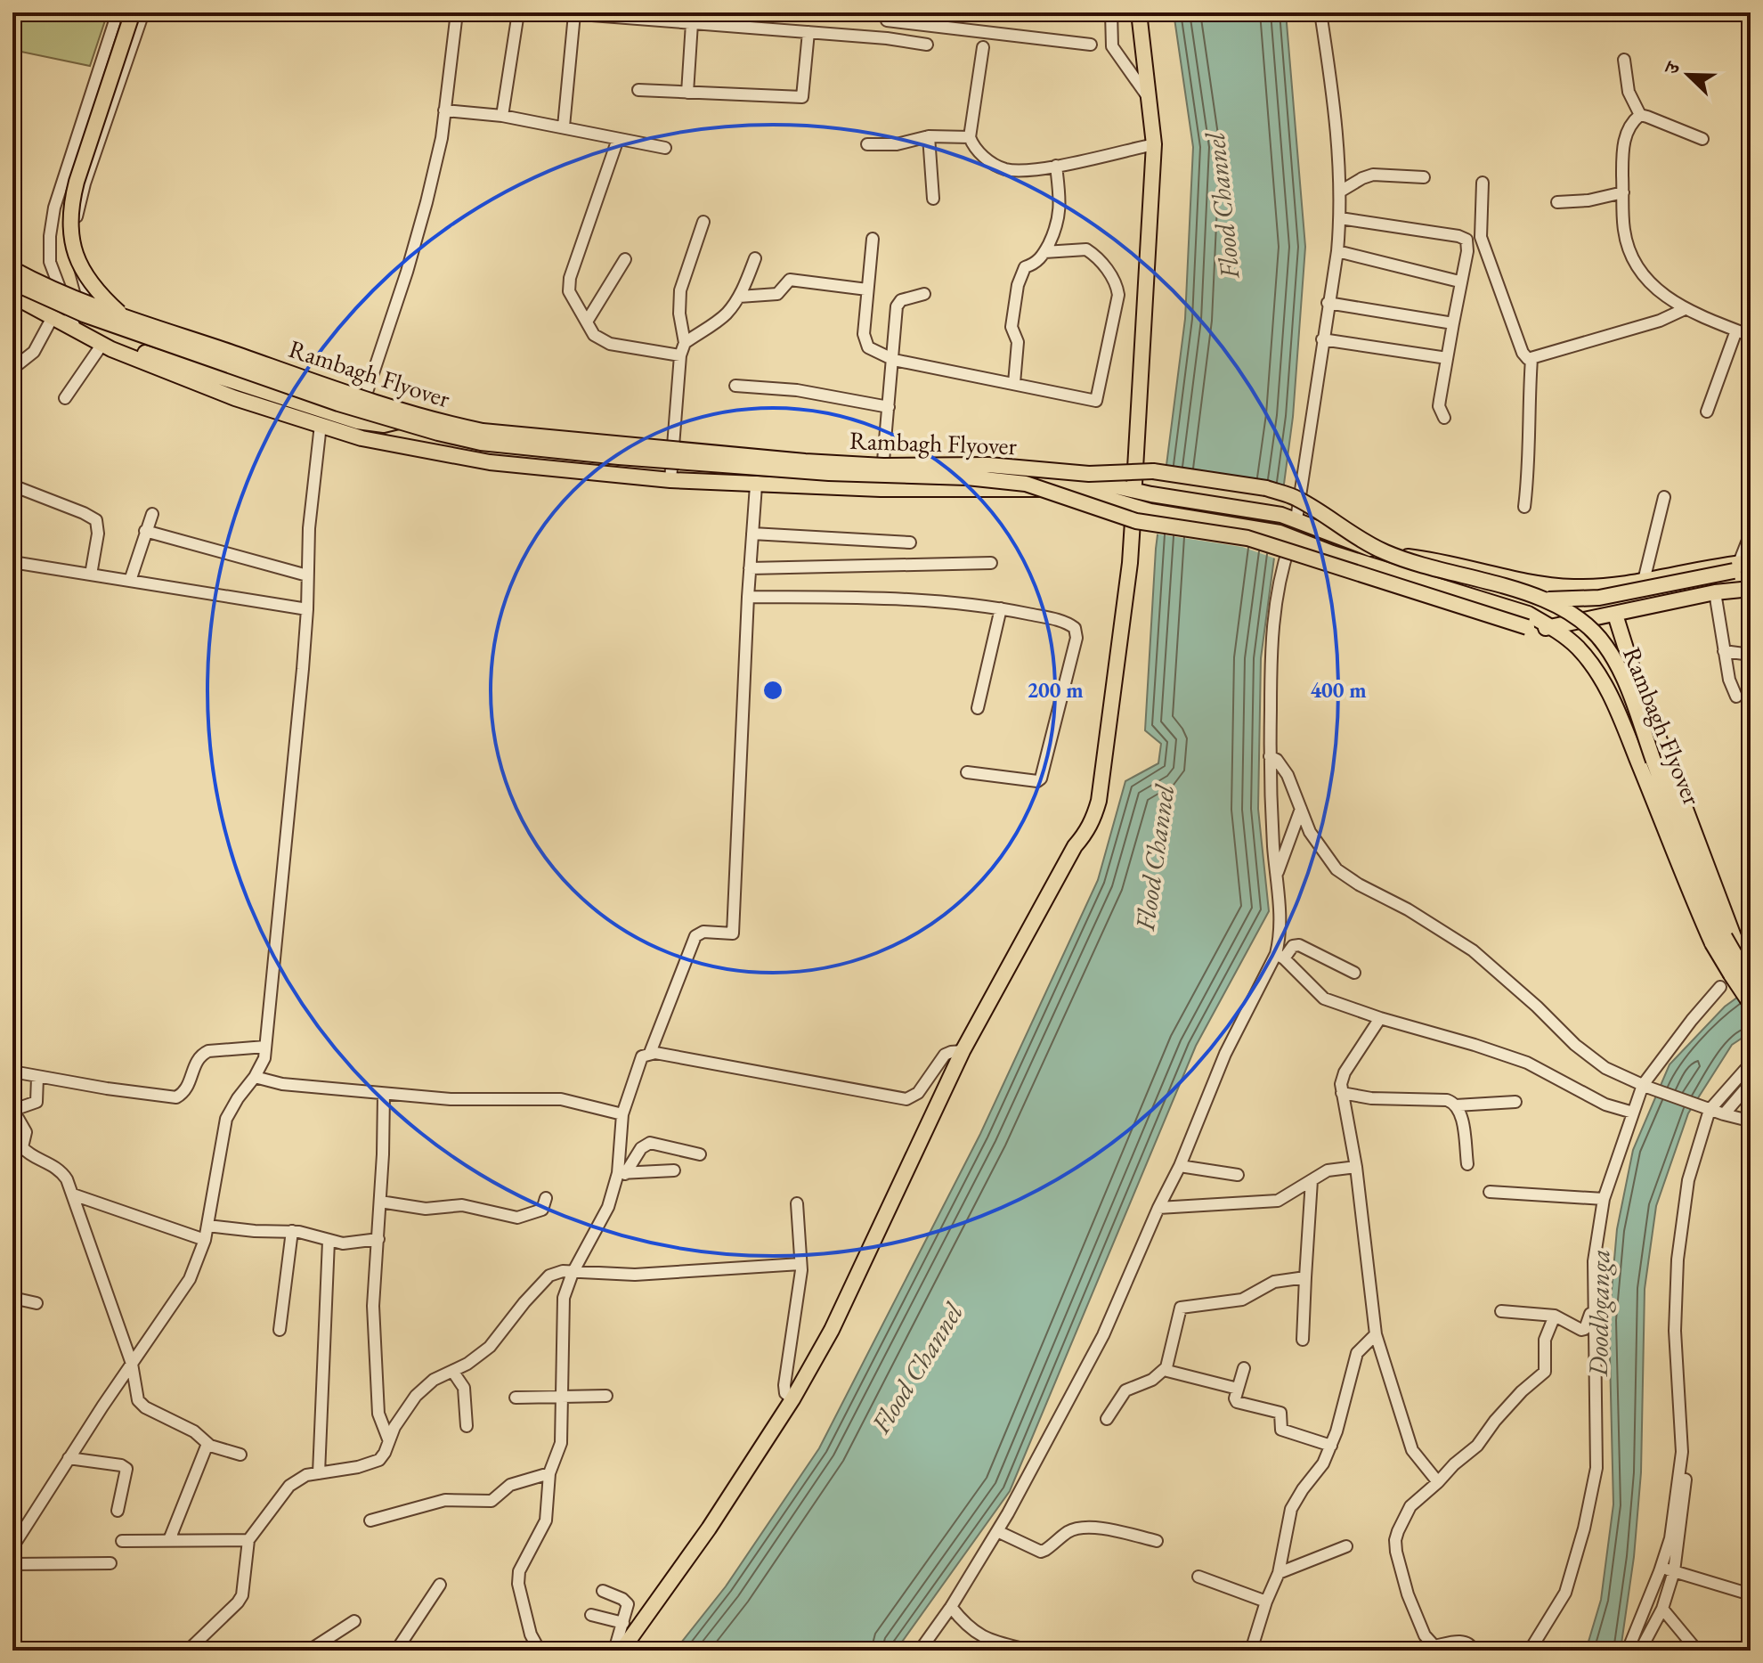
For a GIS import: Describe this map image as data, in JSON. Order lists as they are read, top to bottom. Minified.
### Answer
{"streets":{"main road":["Rambagh Flyover"]},"water":["Flood Channel","Doodhganga"],"north":"top left","rings":["200 m","400 m"]}
